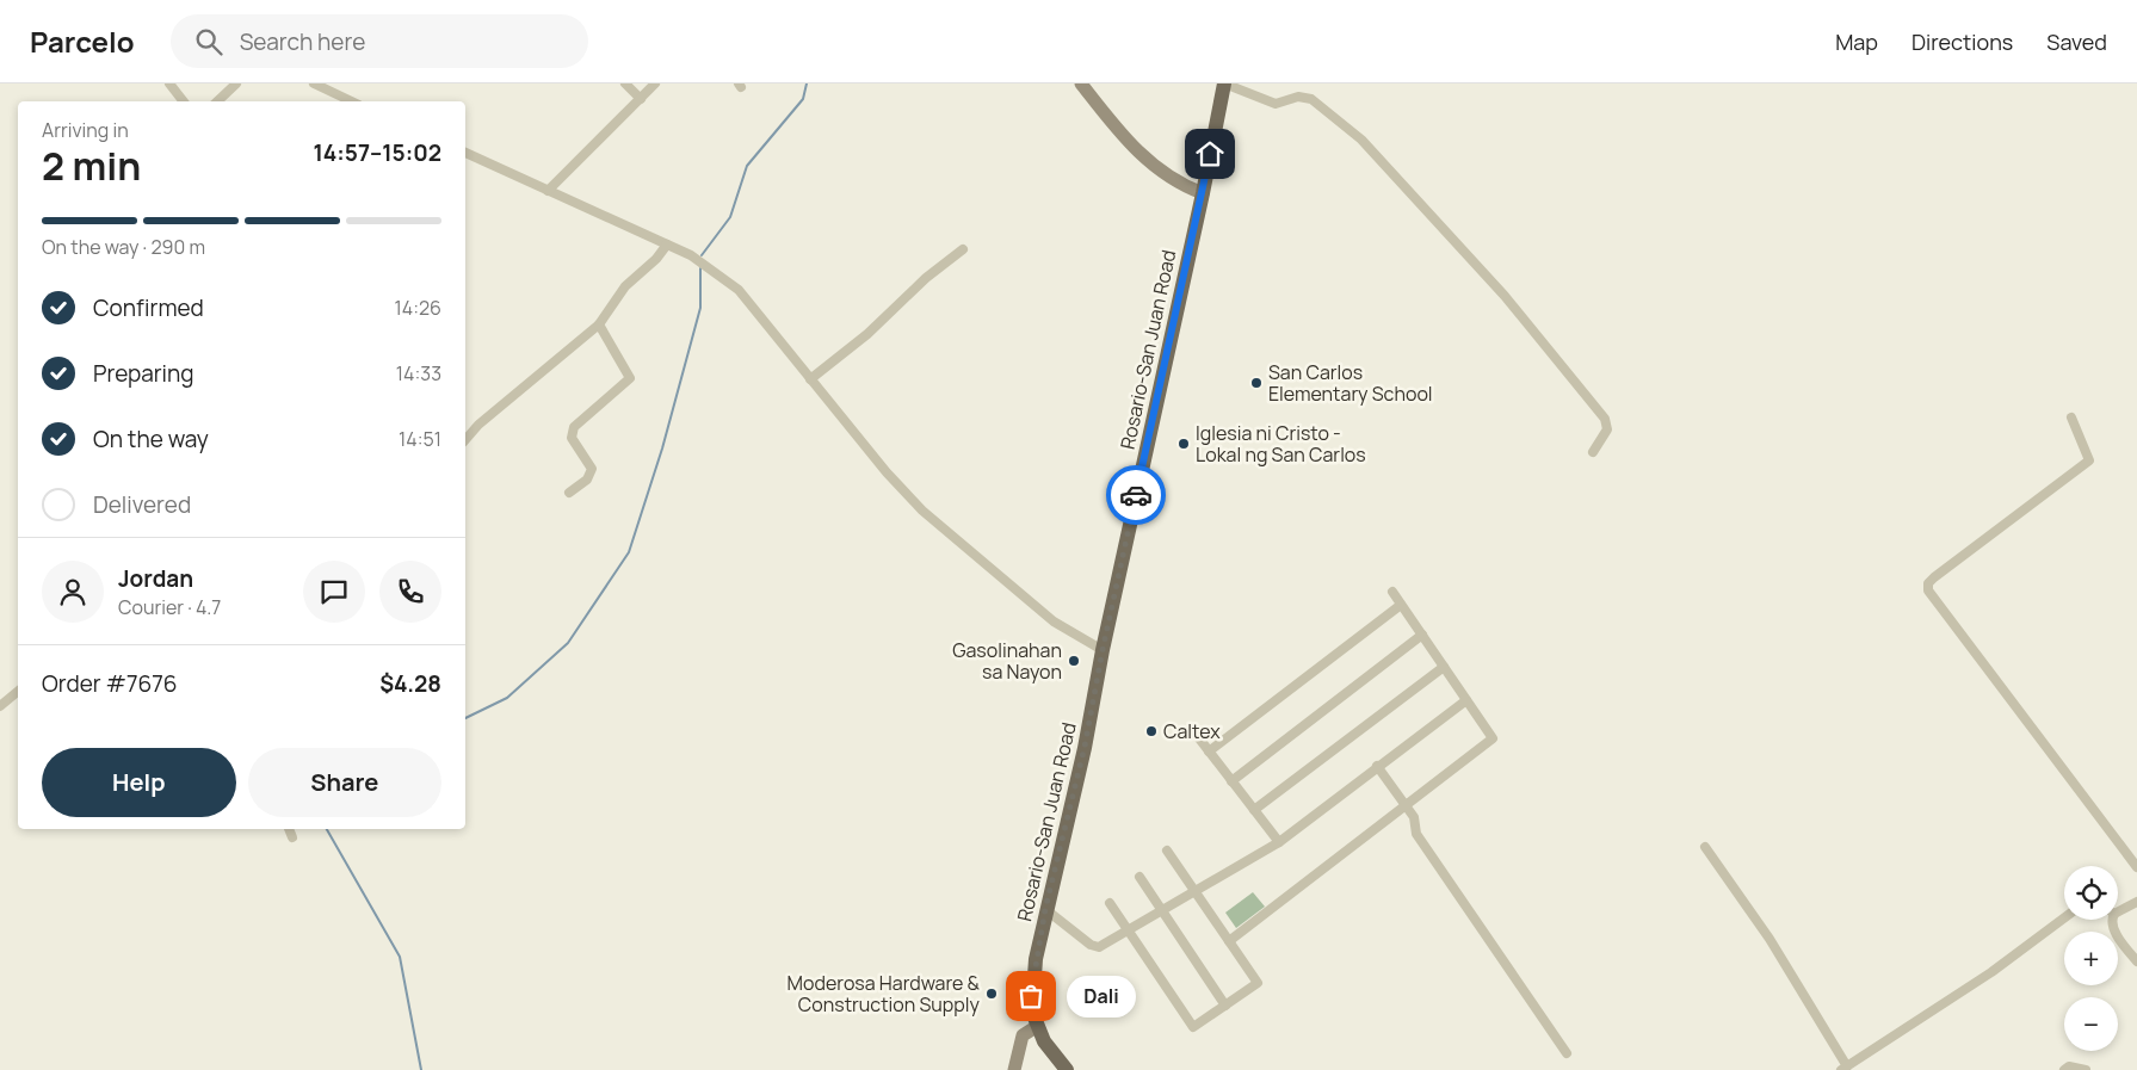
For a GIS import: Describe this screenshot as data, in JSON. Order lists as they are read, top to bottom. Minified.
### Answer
{"streets":{"main road":["Rosario-San Juan Road"]},"places":["San Carlos Elementary School","Iglesia ni Cristo - Lokal ng San Carlos","Gasolinahan sa Nayon","Caltex","Moderosa Hardware & Construction Supply","Dali"],"page":{"header":"Parcelo","search":"Search here","nav":["Map","Directions","Saved"],"heading":["2 min","Arriving in","14:57–15:02"],"panel":["Jordan","Courier · 4.7","Order #7676","$4.28"],"bar":"On the way · 290 m","list":[["Confirmed","14:26"],["Preparing","14:33"],["On the way","14:51"],"Delivered"],"buttons":["Help","Share"],"map_buttons":["+","−"],"bubble":"Dali"}}
